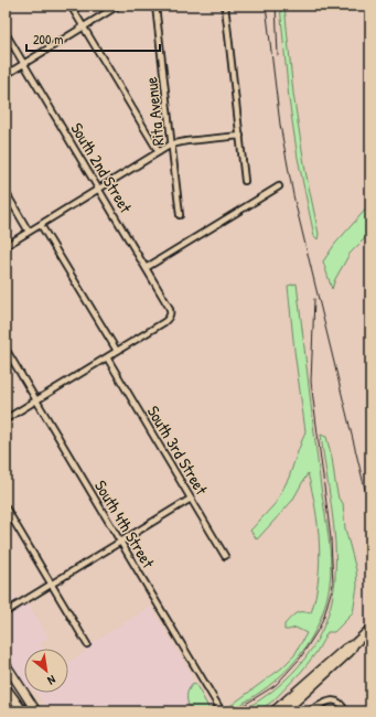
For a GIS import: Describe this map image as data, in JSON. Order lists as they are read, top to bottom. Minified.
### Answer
{"streets":{"street":["Rita Avenue","South 2nd Street","South 3rd Street","South 4th Street"]},"scale_bar":"200 m","north":"bottom right"}
